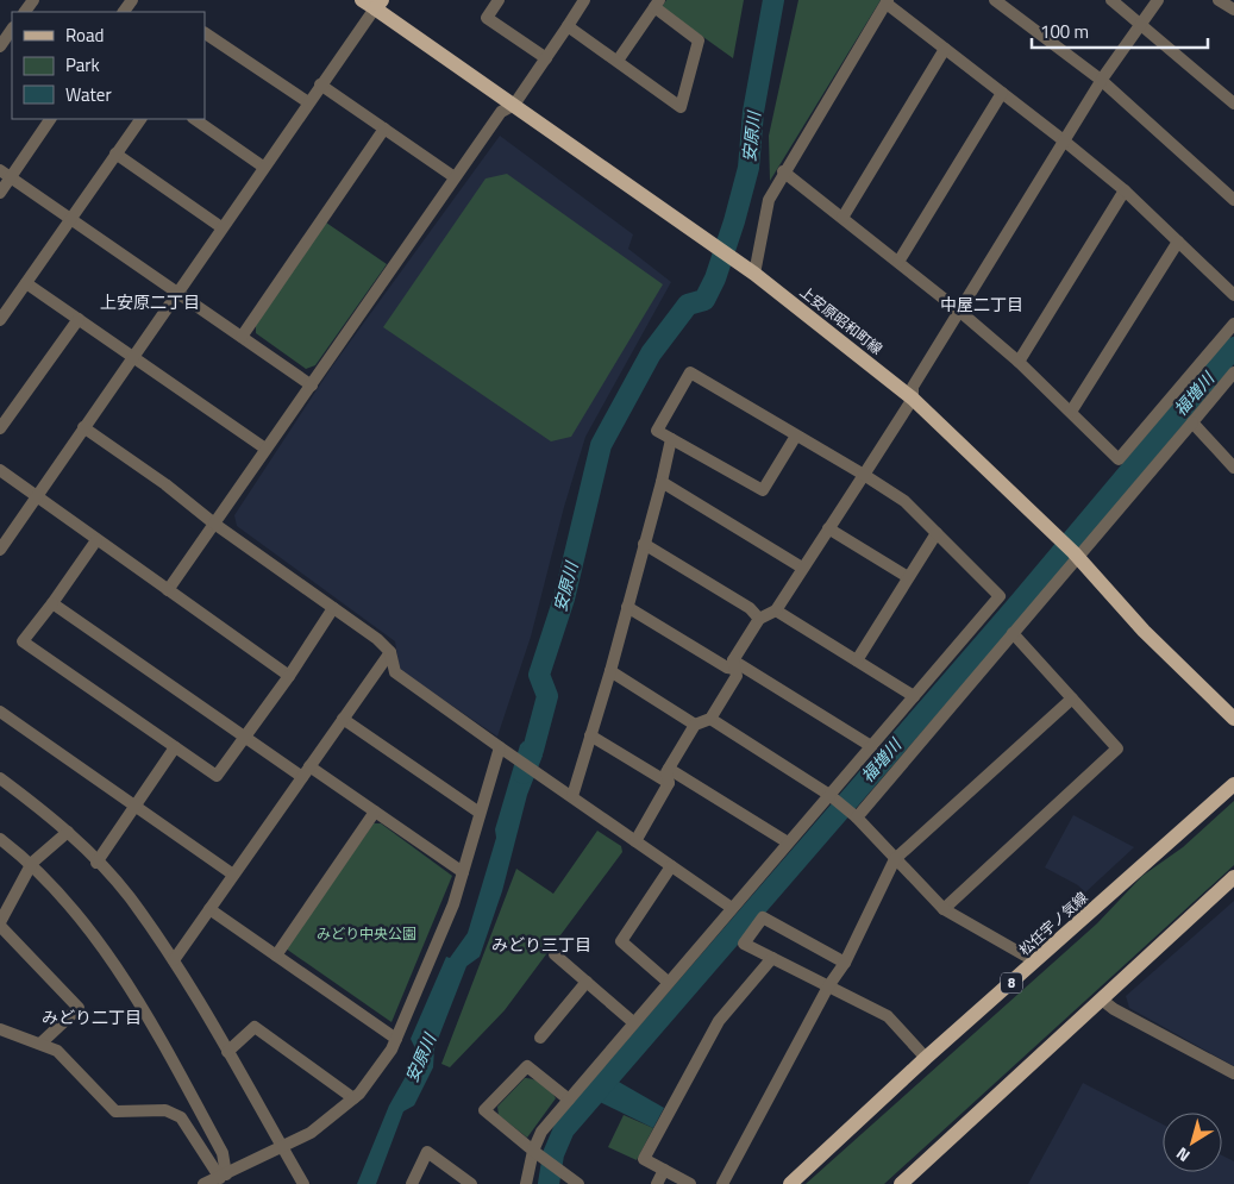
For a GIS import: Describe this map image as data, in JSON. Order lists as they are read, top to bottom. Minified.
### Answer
{"streets":{"main road":["上安原昭和町線","松任宇ノ気線","8"]},"districts":["上安原二丁目","中屋二丁目","みどり三丁目","みどり二丁目"],"water":["安原川","福増川"],"parks":["みどり中央公園"],"legend":["Road","Park","Water"],"scale_bar":"100 m","north":"bottom left"}
